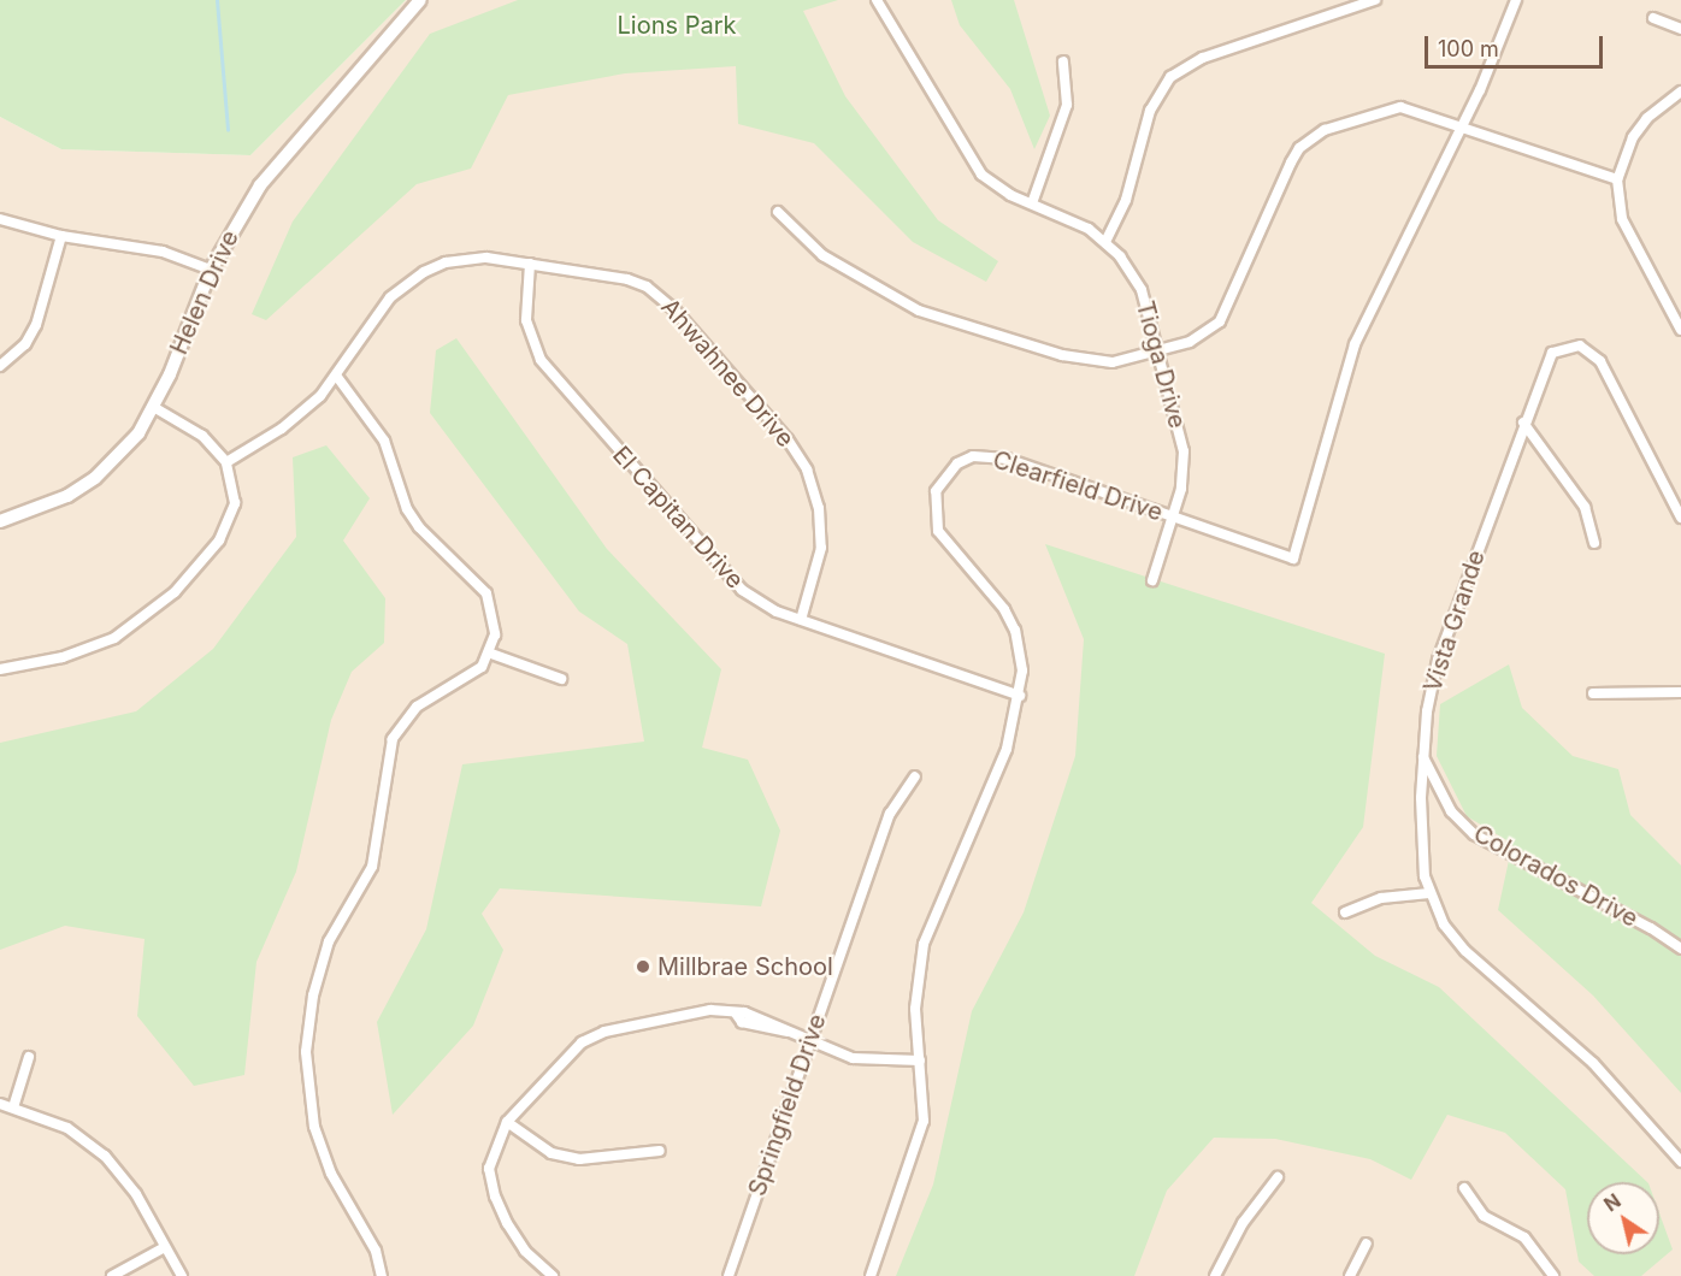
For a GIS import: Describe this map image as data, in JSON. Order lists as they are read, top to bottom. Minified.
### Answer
{"streets":{"street":["Helen Drive","Tioga Drive","Ahwahnee Drive","Clearfield Drive","El Capitan Drive","Vista Grande","Colorados Drive","Springfield Drive"]},"crossings":[["Tioga Drive","Clearfield Drive"],["Ahwahnee Drive","El Capitan Drive"],["Clearfield Drive","El Capitan Drive"],["Vista Grande","Colorados Drive"]],"parks":["Lions Park"],"places":["Millbrae School"],"scale_bar":"100 m","north":"top left"}
